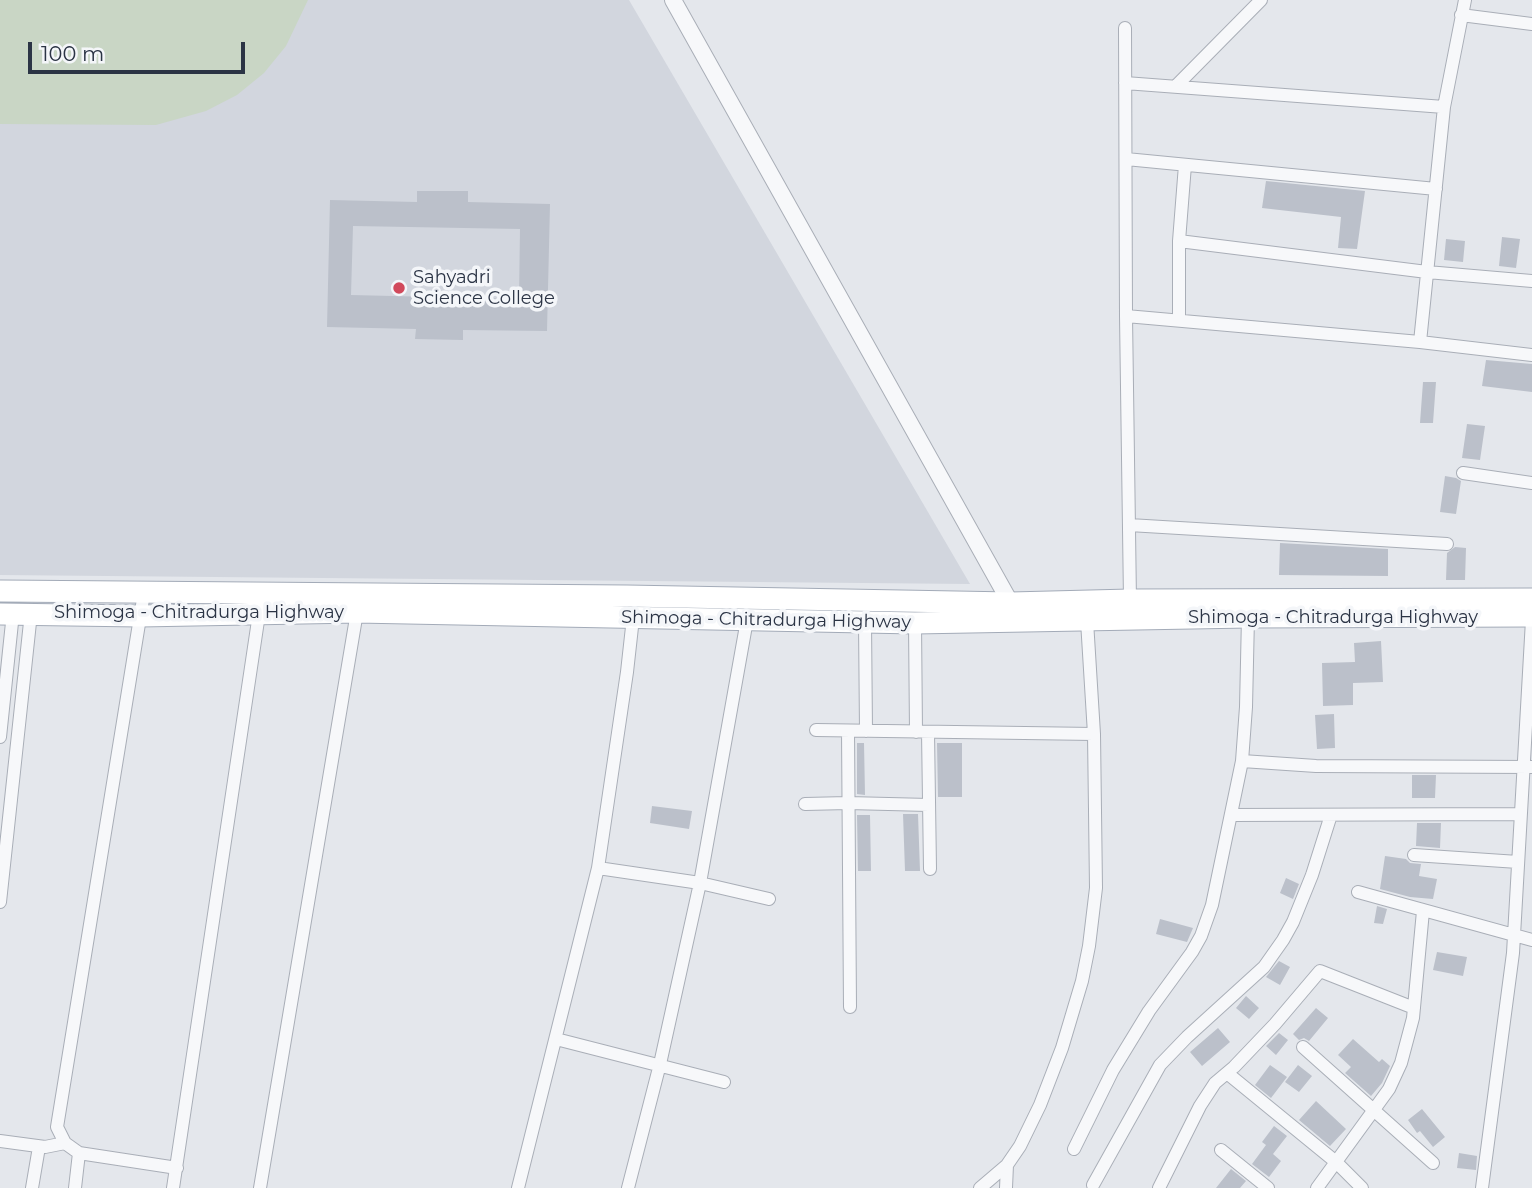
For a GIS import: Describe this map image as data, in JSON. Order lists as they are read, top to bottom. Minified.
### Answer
{"streets":{"main road":["Shimoga - Chitradurga Highway"]},"places":["Sahyadri Science College"],"scale_bar":"100 m"}
